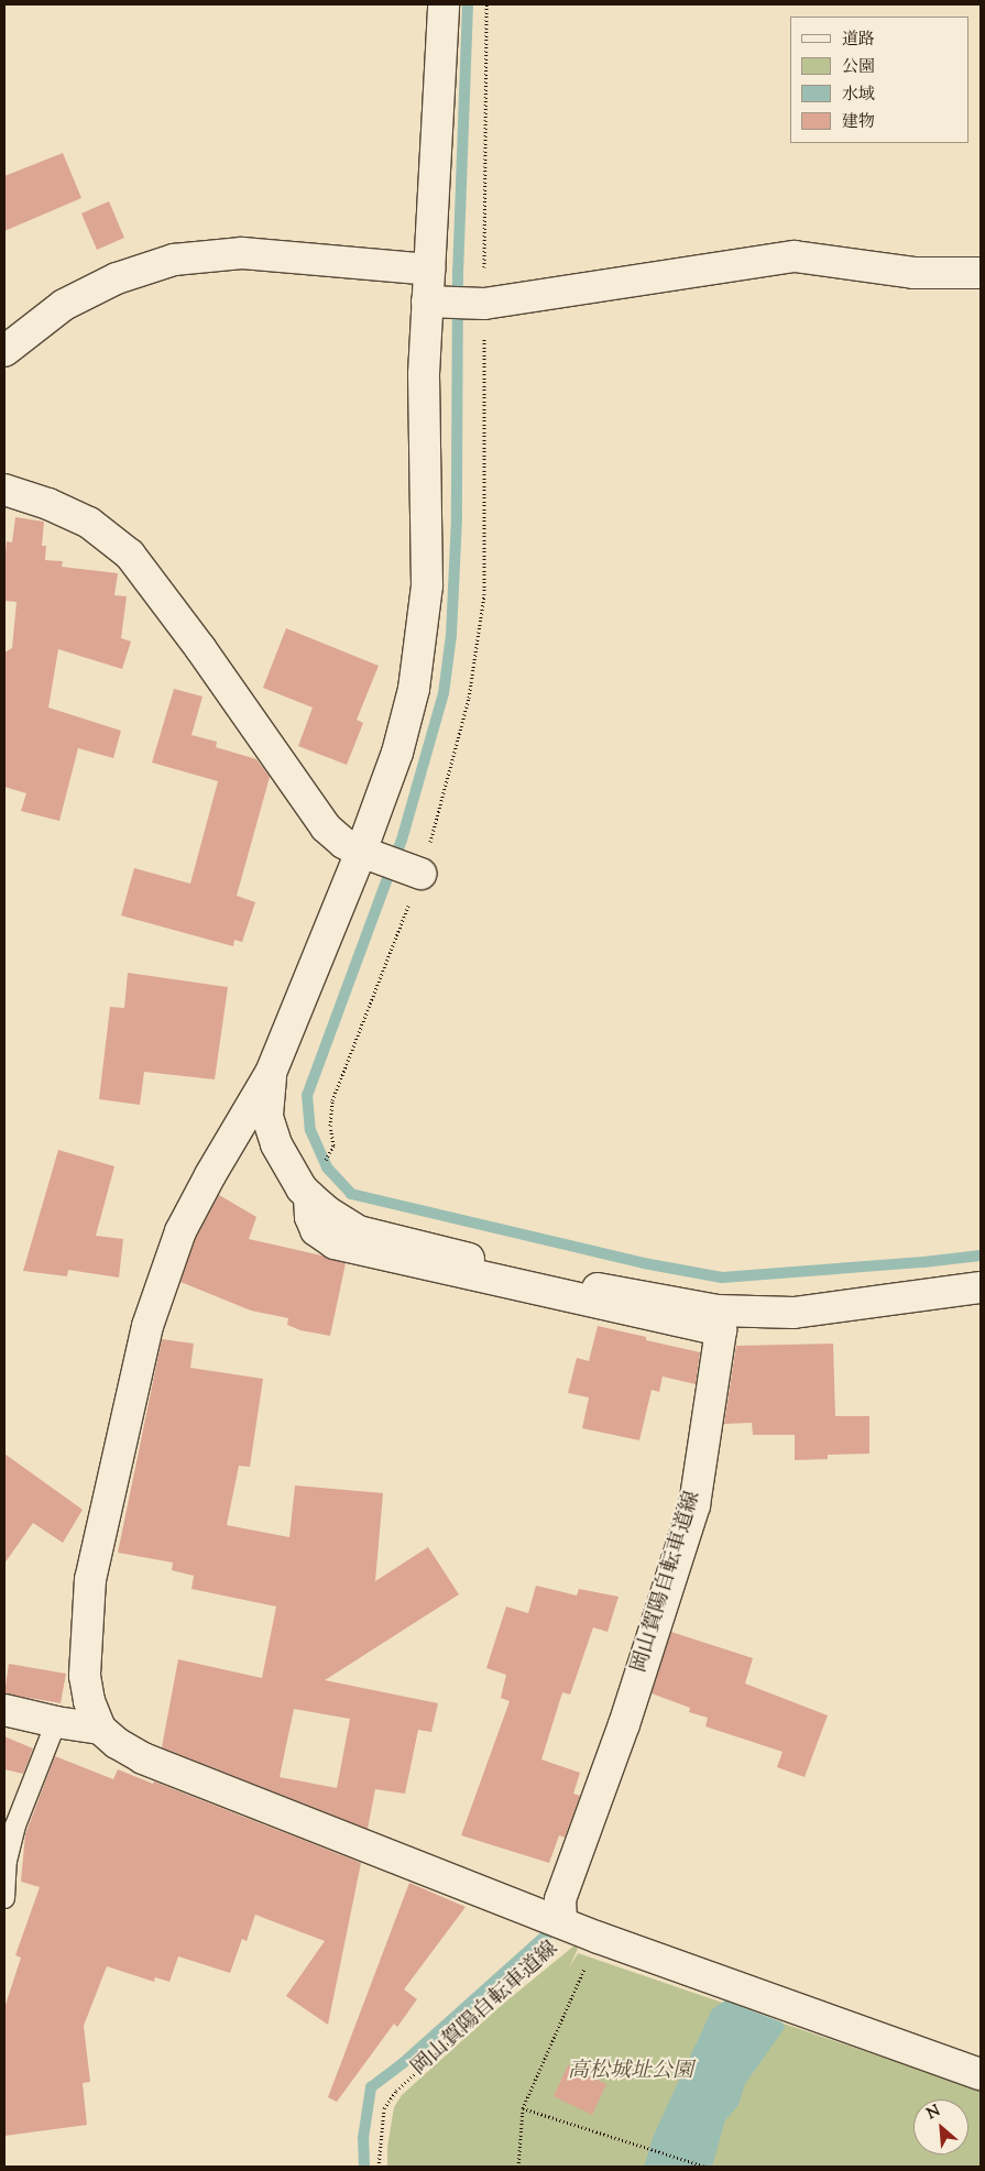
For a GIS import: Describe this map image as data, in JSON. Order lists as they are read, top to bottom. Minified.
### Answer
{"streets":{"street":["岡山賀陽自転車道線"]},"parks":["高松城址公園"],"legend":["道路","公園","水域","建物"],"north":"top left"}
